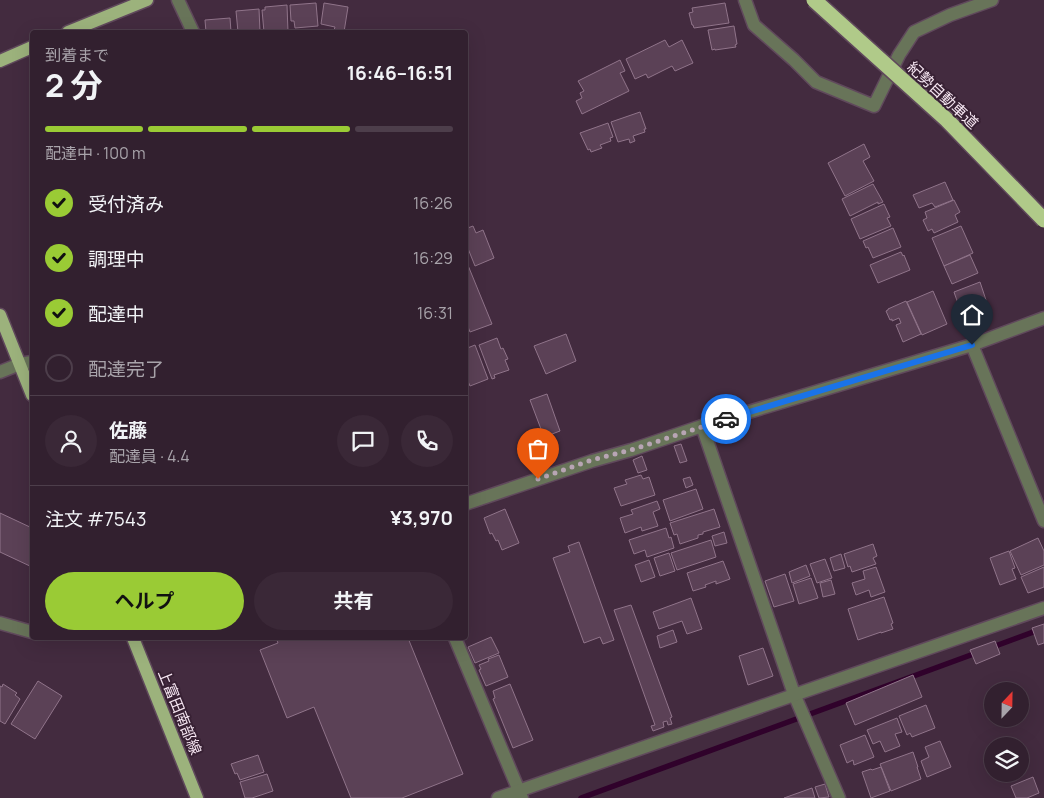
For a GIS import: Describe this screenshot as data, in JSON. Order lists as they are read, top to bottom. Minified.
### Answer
{"streets":{"highway":["紀勢自動車道"],"main road":["上富田南部線"]},"north":"top","page":{"heading":["2 分","到着まで","16:46–16:51"],"panel":["佐藤","配達員 · 4.4","注文 #7543","¥3,970"],"bar":"配達中 · 100 m","list":[["受付済み","16:26"],["調理中","16:29"],["配達中","16:31"],"配達完了"],"buttons":["ヘルプ","共有"]}}
